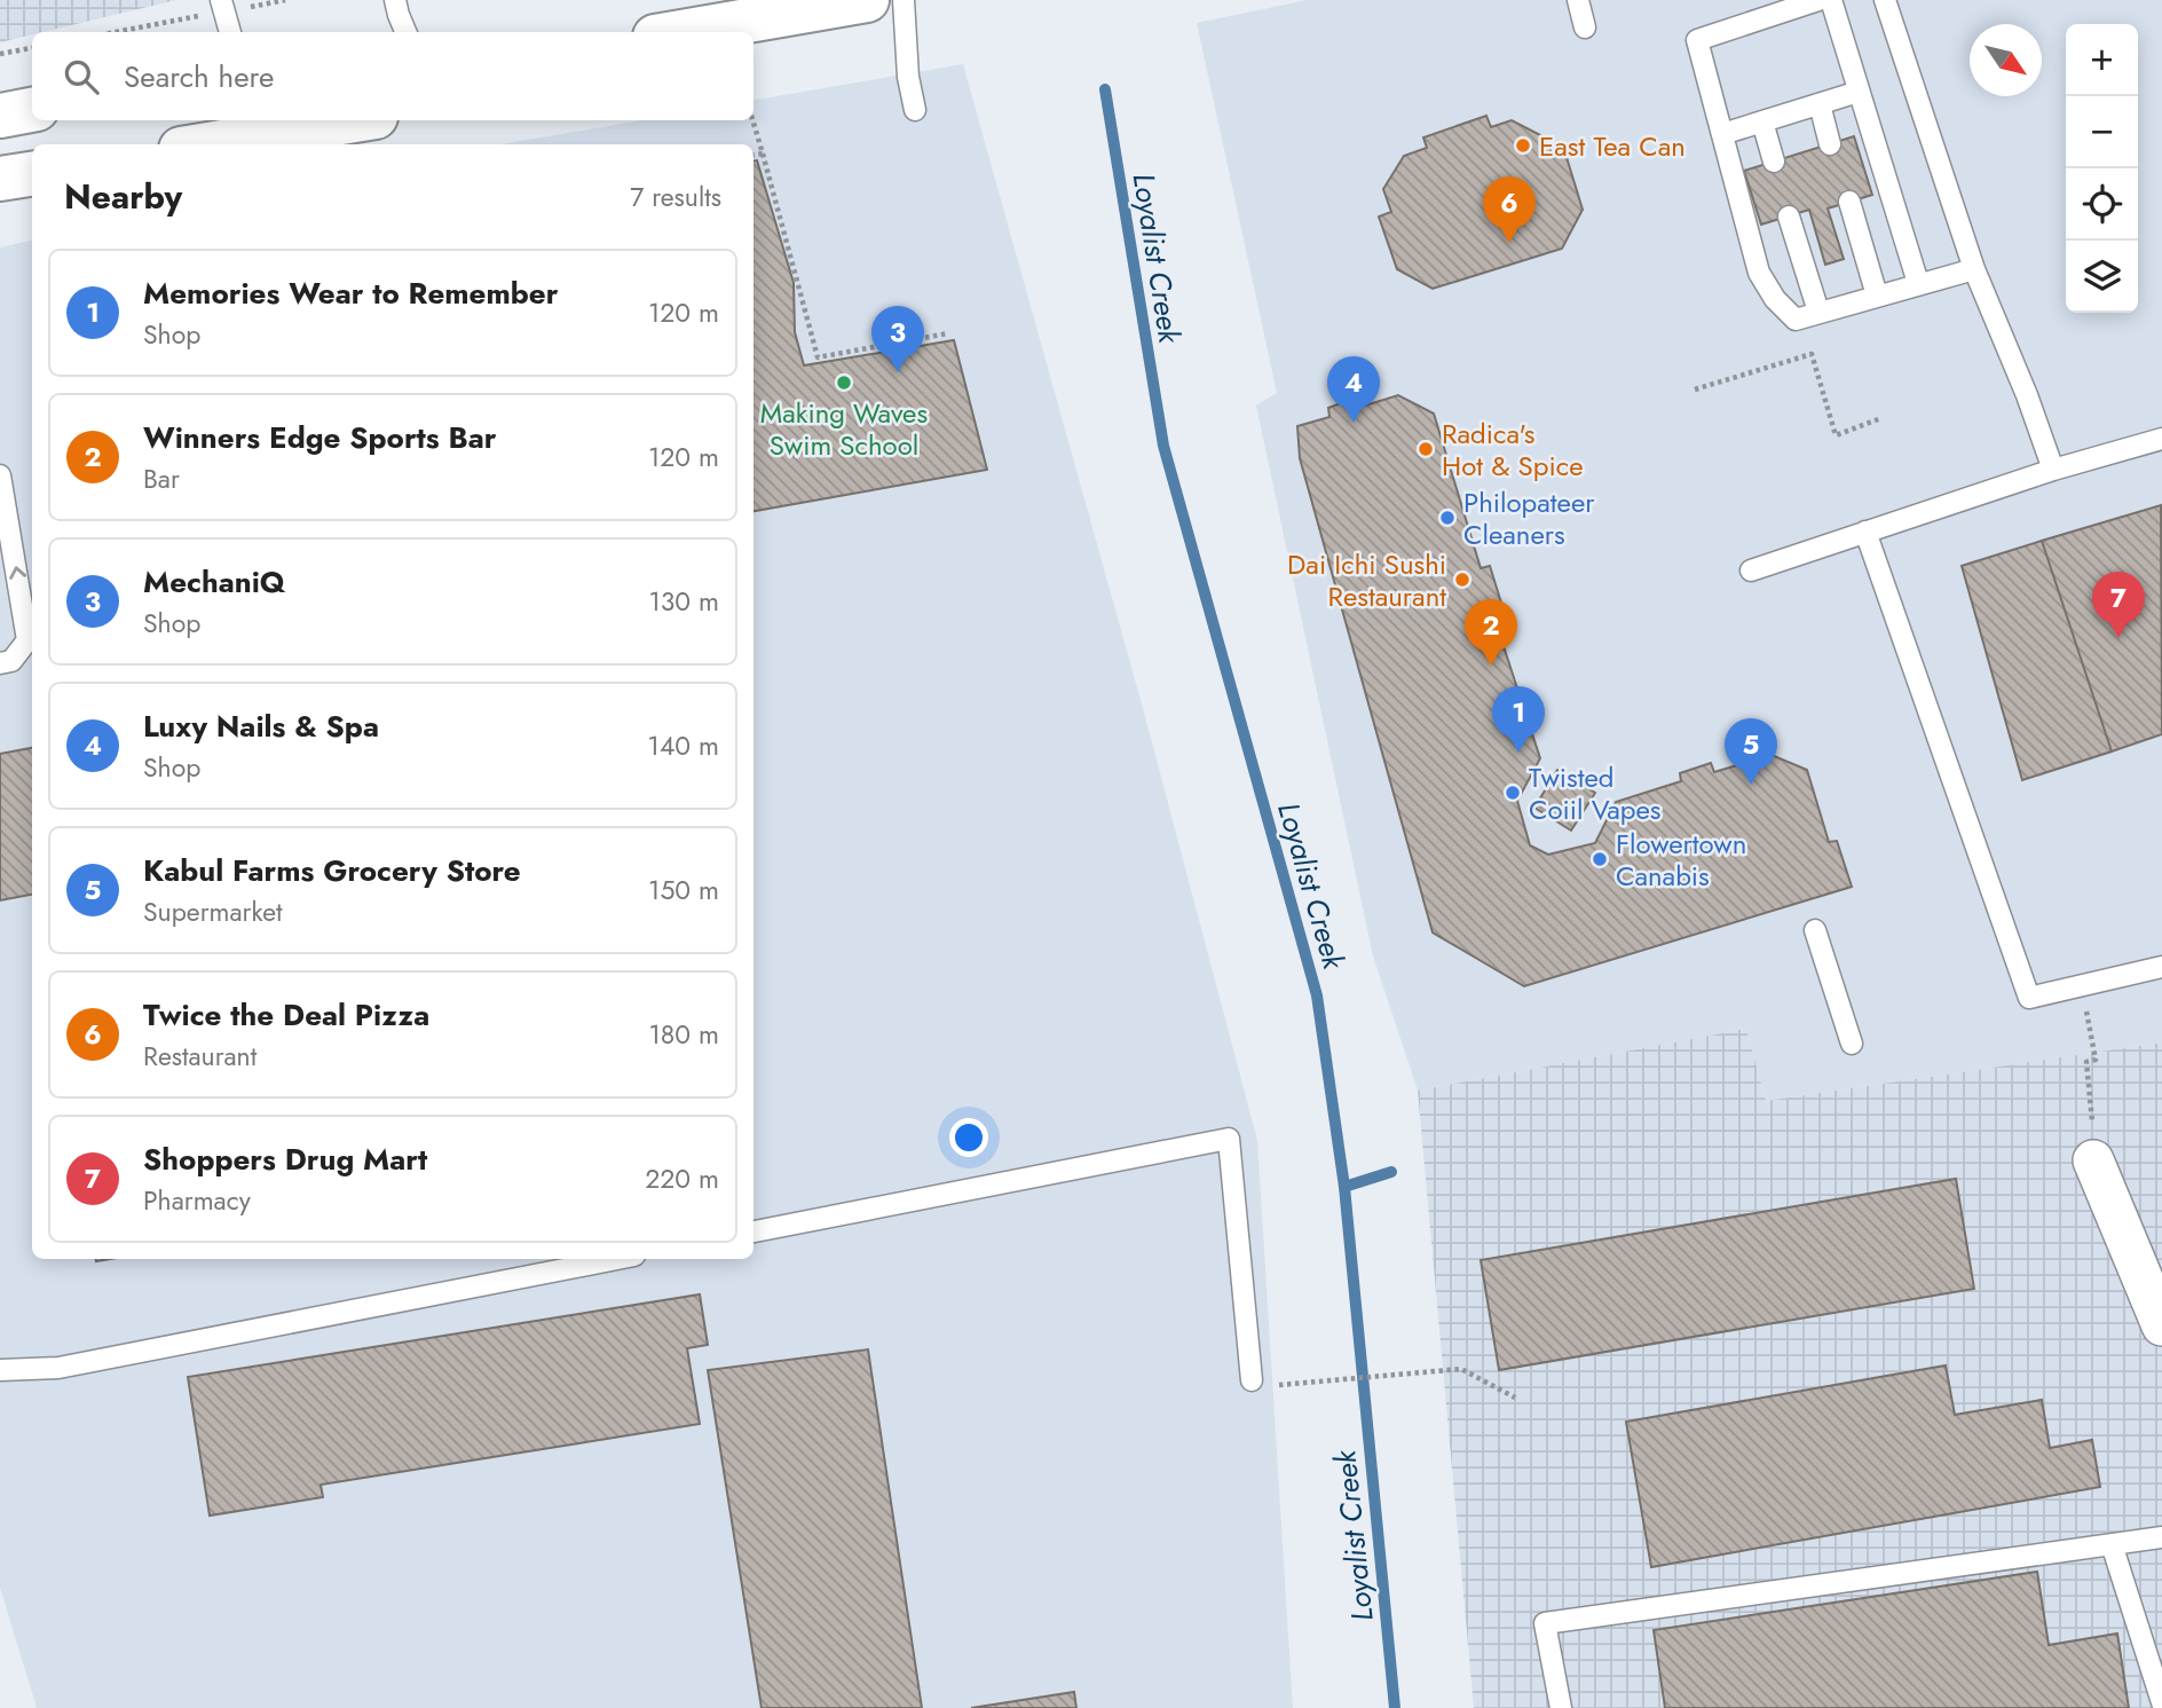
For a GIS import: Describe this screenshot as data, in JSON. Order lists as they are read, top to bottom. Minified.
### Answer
{"water":["Loyalist Creek"],"places":["East Tea Can","Making Waves Swim School","Radica's Hot & Spice","Philopateer Cleaners","Dai Ichi Sushi Restaurant","Twisted Coiil Vapes","Flowertown Canabis"],"north":"bottom right","page":{"map_buttons":["+","−"],"search":"Search here","heading":["Nearby","7 results"],"pins":["6","3","4","7","2","1","5"],"list":[{"mark":"1","name":"Memories Wear to Remember","note":"Shop","value":"120 m"},{"mark":"2","name":"Winners Edge Sports Bar","note":"Bar","value":"120 m"},{"mark":"3","name":"MechaniQ","note":"Shop","value":"130 m"},{"mark":"4","name":"Luxy Nails & Spa","note":"Shop","value":"140 m"},{"mark":"5","name":"Kabul Farms Grocery Store","note":"Supermarket","value":"150 m"},{"mark":"6","name":"Twice the Deal Pizza","note":"Restaurant","value":"180 m"},{"mark":"7","name":"Shoppers Drug Mart","note":"Pharmacy","value":"220 m"}]}}
